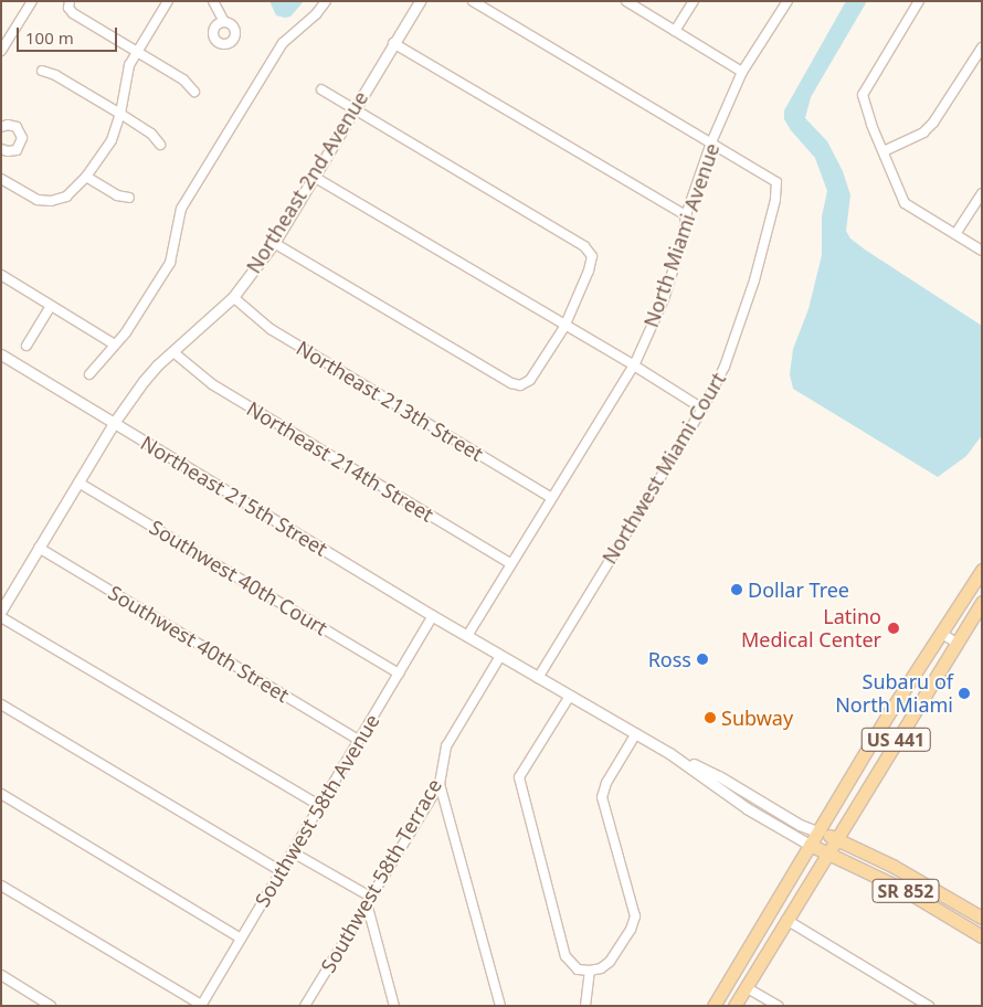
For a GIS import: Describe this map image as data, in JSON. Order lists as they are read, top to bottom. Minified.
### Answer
{"streets":{"main road":["US 441","SR 852"],"street":["Northeast 2nd Avenue","North Miami Avenue","Northeast 213th Street","Northeast 214th Street","Northwest Miami Court","Northeast 215th Street","Southwest 40th Court","Southwest 40th Street","Southwest 58th Avenue","Southwest 58th Terrace"]},"crossings":[["Northeast 2nd Avenue","Northeast 213th Street"],["Northeast 2nd Avenue","Northeast 214th Street"],["Northeast 2nd Avenue","Northeast 215th Street"],["Northeast 2nd Avenue","Southwest 40th Court"],["Northeast 2nd Avenue","Southwest 40th Street"],["North Miami Avenue","Northeast 213th Street"],["North Miami Avenue","Northeast 214th Street"],["North Miami Avenue","Northwest Miami Court"],["North Miami Avenue","Northeast 215th Street"],["Northwest Miami Court","Northeast 215th Street"],["Northeast 215th Street","Southwest 58th Avenue"],["Northeast 215th Street","Southwest 58th Terrace"],["Southwest 40th Court","Southwest 58th Avenue"],["Southwest 40th Street","Southwest 58th Avenue"],["US 441","SR 852"]],"places":["Dollar Tree","Latino Medical Center","Ross","Subaru of North Miami","Subway"],"scale_bar":"100 m"}
